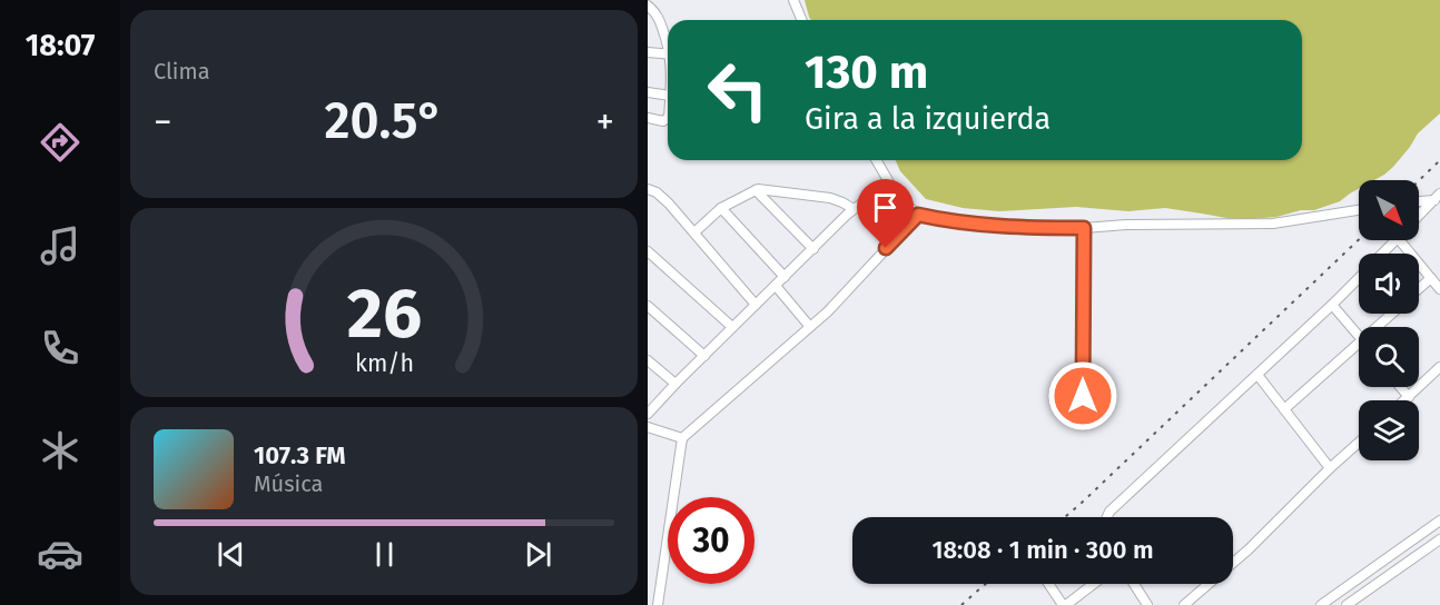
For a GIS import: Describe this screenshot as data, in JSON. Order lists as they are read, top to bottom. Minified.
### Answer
{"north":"bottom right","page":{"tabs":"18:07","tile":"Clima","turn":["130 m","Gira a la izquierda"],"heat":["−","20.5°","+"],"song":["107.3 FM","Música"],"limit":"30","trip":"18:08 · 1 min · 300 m","gauge":["26","km/h"]}}
